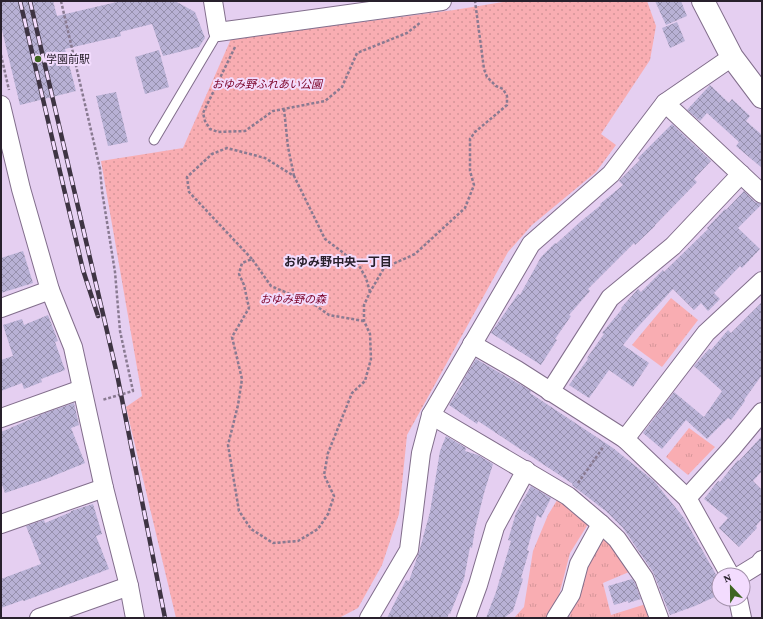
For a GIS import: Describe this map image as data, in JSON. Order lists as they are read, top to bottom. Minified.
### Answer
{"districts":["おゆみ野中央一丁目"],"parks":["おゆみ野ふれあい公園","おゆみ野の森"],"places":["学園前駅"],"north":"top"}
